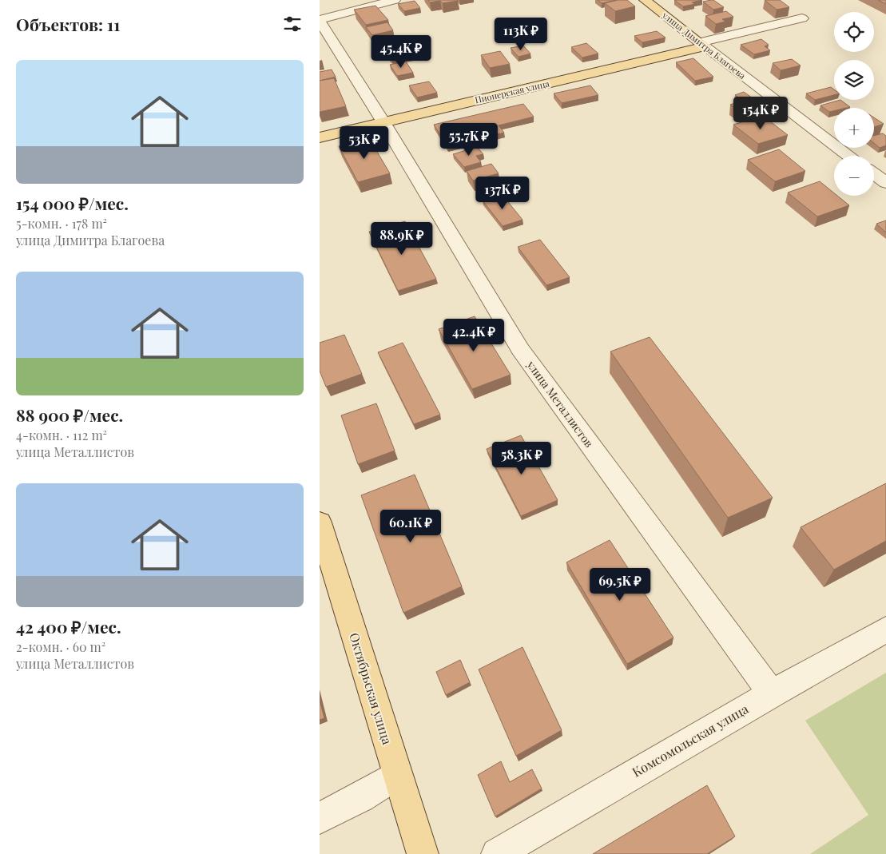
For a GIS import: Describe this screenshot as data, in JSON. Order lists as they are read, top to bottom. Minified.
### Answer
{"streets":{"main road":["улица Димитра Благоева","Пионерская улица","Октябрьская улица"],"street":["улица Металлистов","Комсомольская улица"]},"crossings":[["улица Димитра Благоева","Пионерская улица"],["Пионерская улица","улица Металлистов"],["улица Металлистов","Комсомольская улица"]],"page":{"heading":"Объектов: 11","map_buttons":["+","−"],"price":["113K ₽","45.4K ₽","154K ₽","55.7K ₽","53K ₽","137K ₽","88.9K ₽","42.4K ₽","58.3K ₽","60.1K ₽","69.5K ₽"],"list":[{"name":"154 000 ₽/мес.","note":"5-комн. · 178 m² · улица Димитра Благоева"},{"name":"88 900 ₽/мес.","note":"4-комн. · 112 m² · улица Металлистов"},{"name":"42 400 ₽/мес.","note":"2-комн. · 60 m² · улица Металлистов"}]}}
